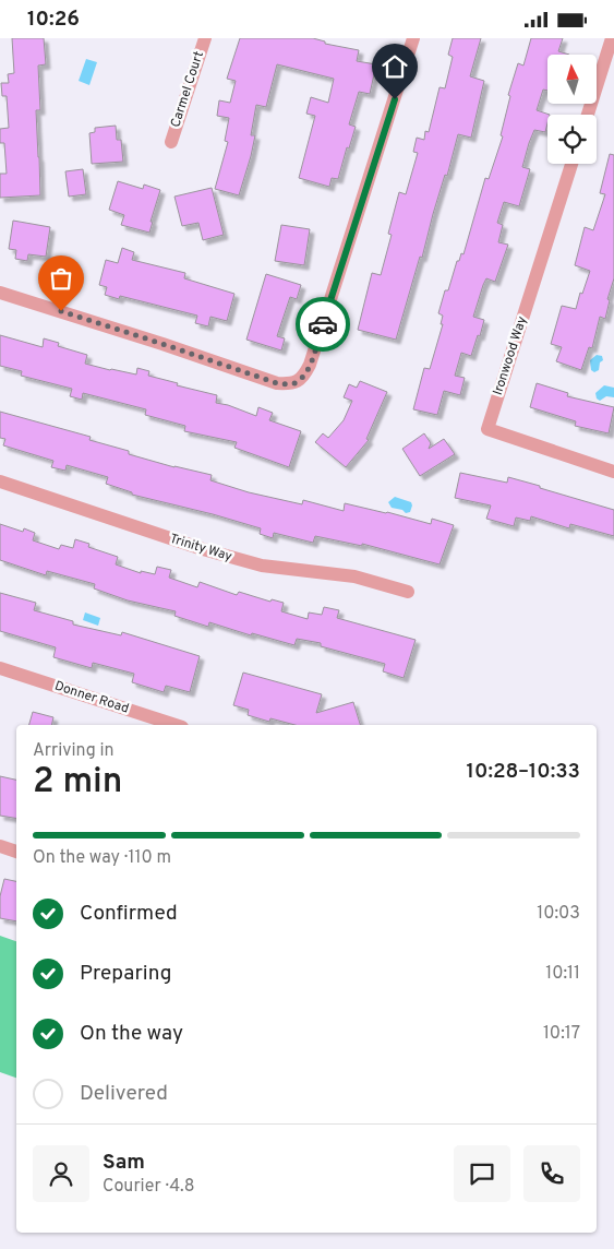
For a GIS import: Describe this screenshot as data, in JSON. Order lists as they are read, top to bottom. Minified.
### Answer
{"streets":{"street":["Carmel Court","Ironwood Way","Trinity Way","Donner Road"]},"north":"top","page":{"status":"10:26","heading":["2 min","Arriving in","10:28–10:33"],"panel":["Sam","Courier · 4.8"],"bar":"On the way · 110 m","list":[["Confirmed","10:03"],["Preparing","10:11"],["On the way","10:17"],"Delivered"]}}
